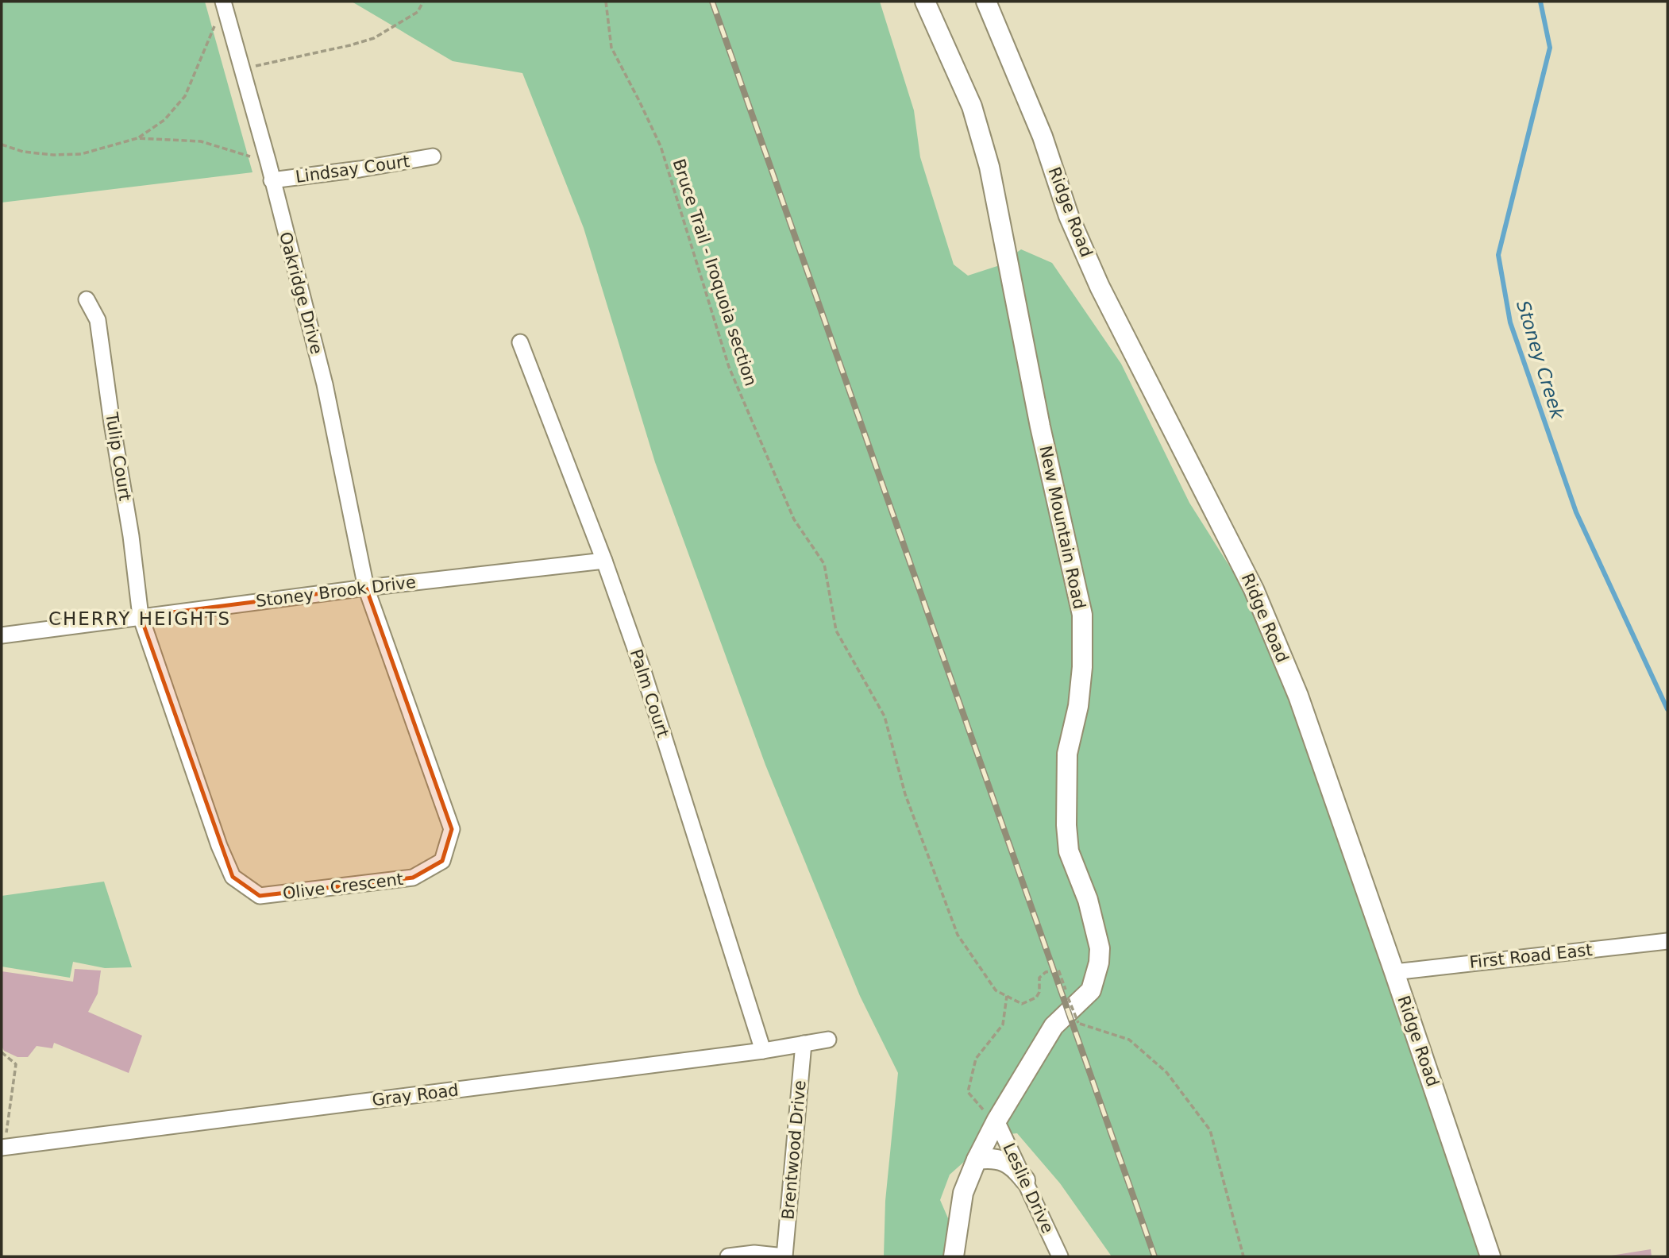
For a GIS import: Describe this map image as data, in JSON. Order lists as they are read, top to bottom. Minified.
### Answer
{"streets":{"main road":["Ridge Road","New Mountain Road"],"street":["Lindsay Court","Oakridge Drive","Tulip Court","Stoney Brook Drive","Palm Court","Olive Crescent","First Road East","Gray Road","Brentwood Drive","Leslie Drive"],"path":["Bruce Trail - Iroquoia section"]},"crossings":[["Lindsay Court","Oakridge Drive"],["Ridge Road","First Road East"],["Oakridge Drive","Stoney Brook Drive"],["Oakridge Drive","Olive Crescent"],["Tulip Court","Stoney Brook Drive"],["Tulip Court","Olive Crescent"],["New Mountain Road","Leslie Drive"],["Stoney Brook Drive","Palm Court"],["Stoney Brook Drive","Olive Crescent"],["Palm Court","Gray Road"],["Gray Road","Brentwood Drive"]],"districts":["CHERRY HEIGHTS"],"water":["Stoney Creek"]}
